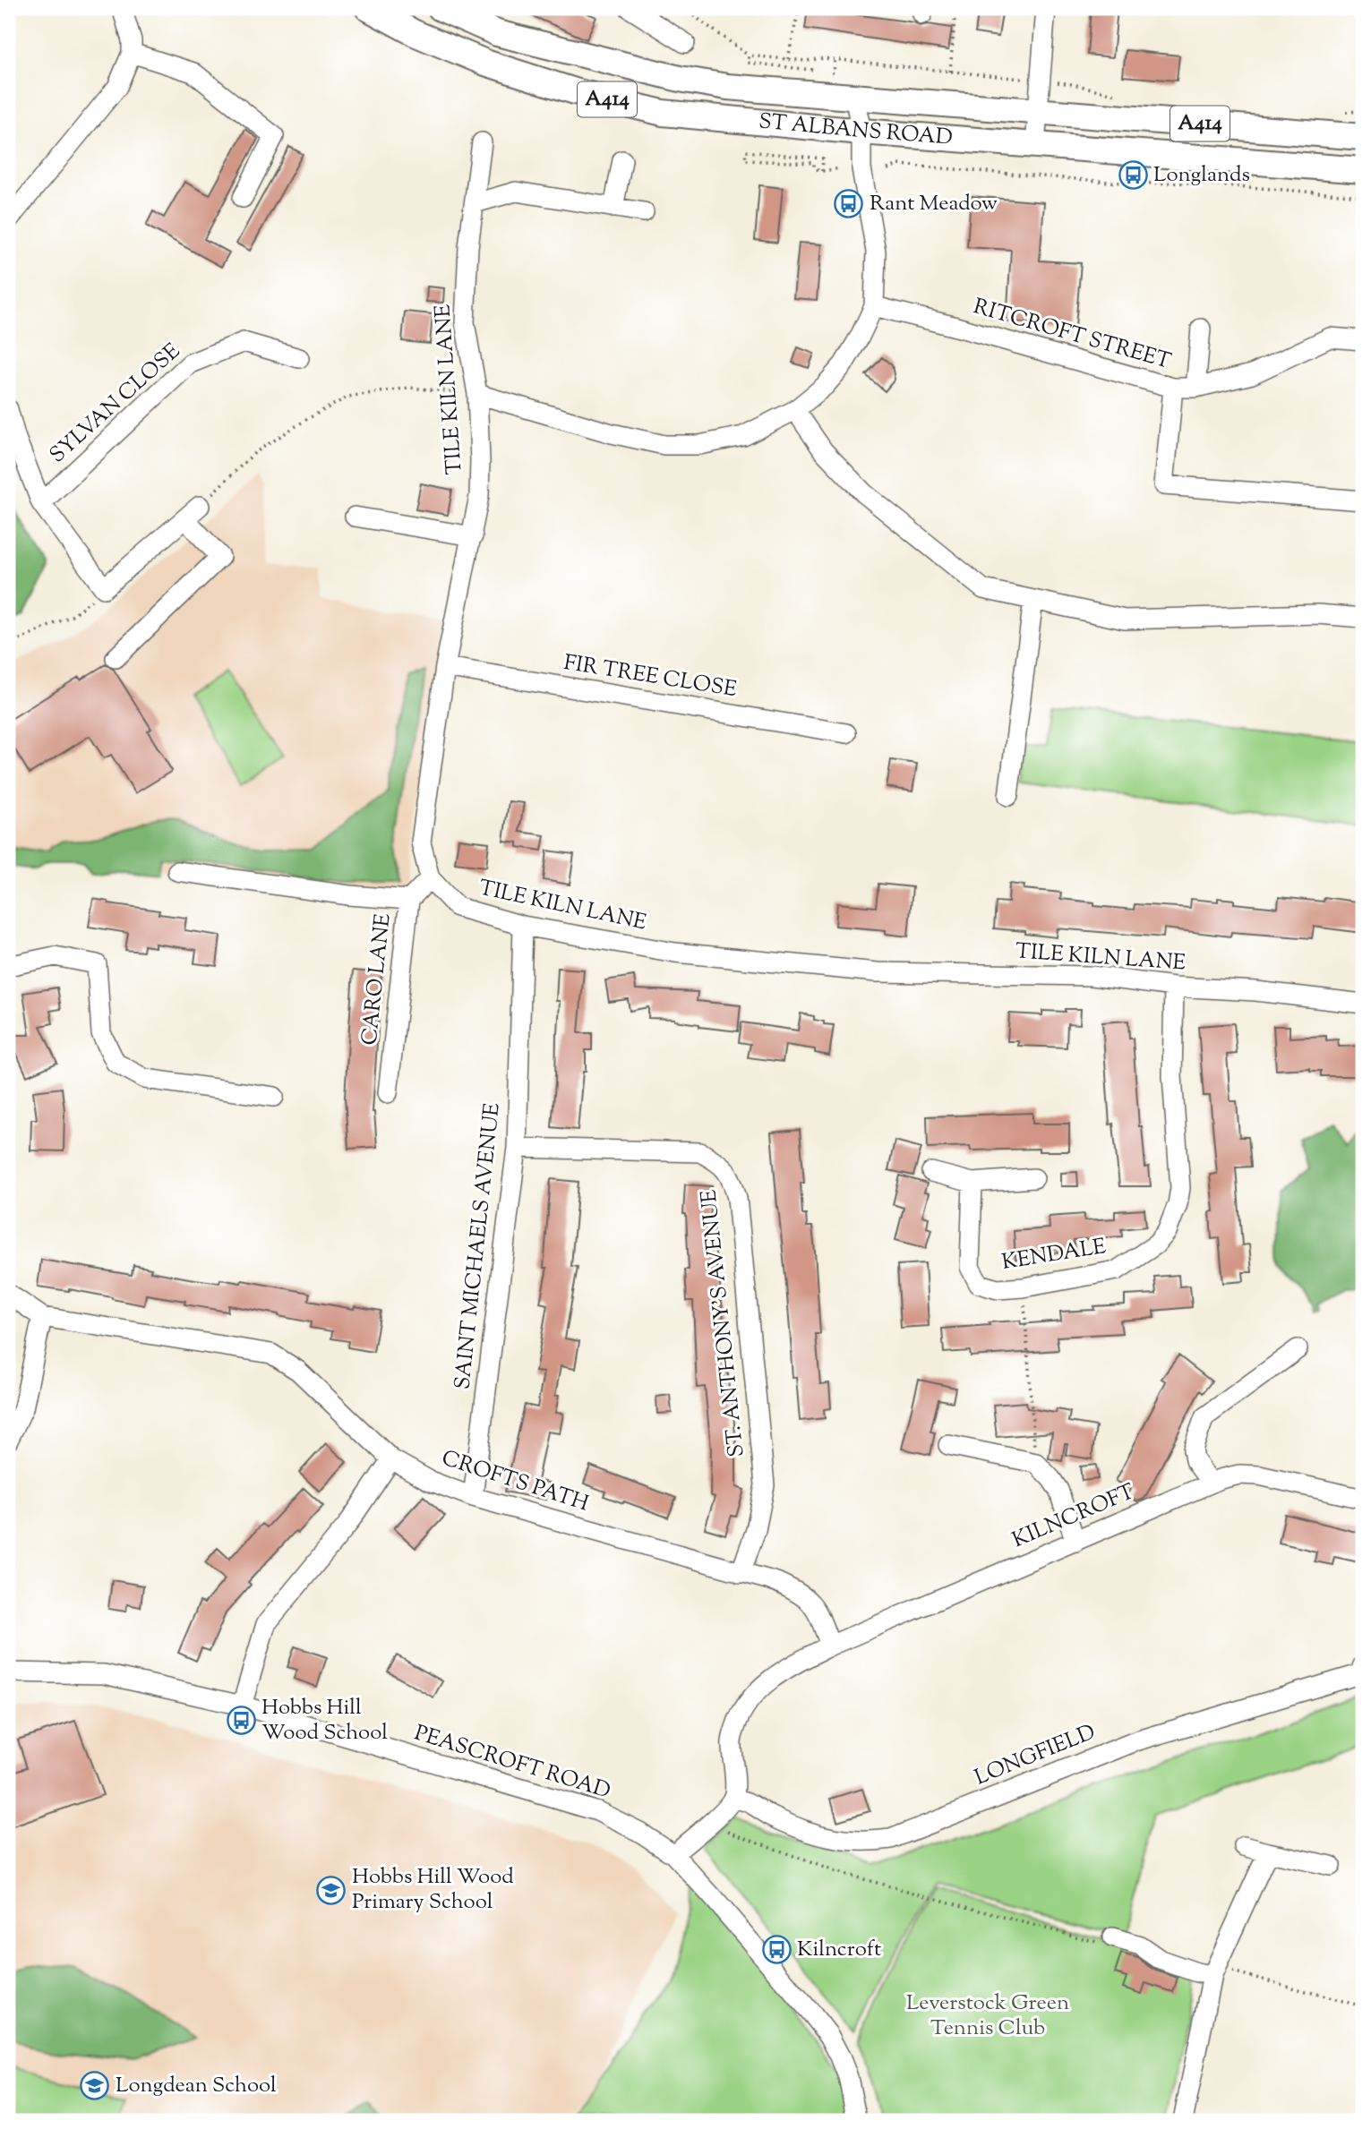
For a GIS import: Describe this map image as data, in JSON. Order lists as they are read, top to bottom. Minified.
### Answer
{"streets":{"main road":["A414","ST ALBANS ROAD"],"street":["RITCROFT STREET","TILE KILN LANE","SYLVAN CLOSE","FIR TREE CLOSE","CARO LANE","SAINT MICHAELS AVENUE","KENDALE","ST. ANTHONY'S AVENUE","CROFTS PATH","KILNCROFT","LONGFIELD","PEASCROFT ROAD"]},"crossings":[["TILE KILN LANE","FIR TREE CLOSE"],["TILE KILN LANE","CARO LANE"],["TILE KILN LANE","SAINT MICHAELS AVENUE"],["TILE KILN LANE","KENDALE"],["SAINT MICHAELS AVENUE","ST. ANTHONY'S AVENUE"],["SAINT MICHAELS AVENUE","CROFTS PATH"],["ST. ANTHONY'S AVENUE","CROFTS PATH"],["CROFTS PATH","KILNCROFT"],["KILNCROFT","LONGFIELD"]],"parks":["Leverstock Green Tennis Club"],"places":{"bus stop":["Longlands","Rant Meadow","Hobbs Hill Wood School","Kilncroft"],"school or university":["Hobbs Hill Wood Primary School","Longdean School"]}}
